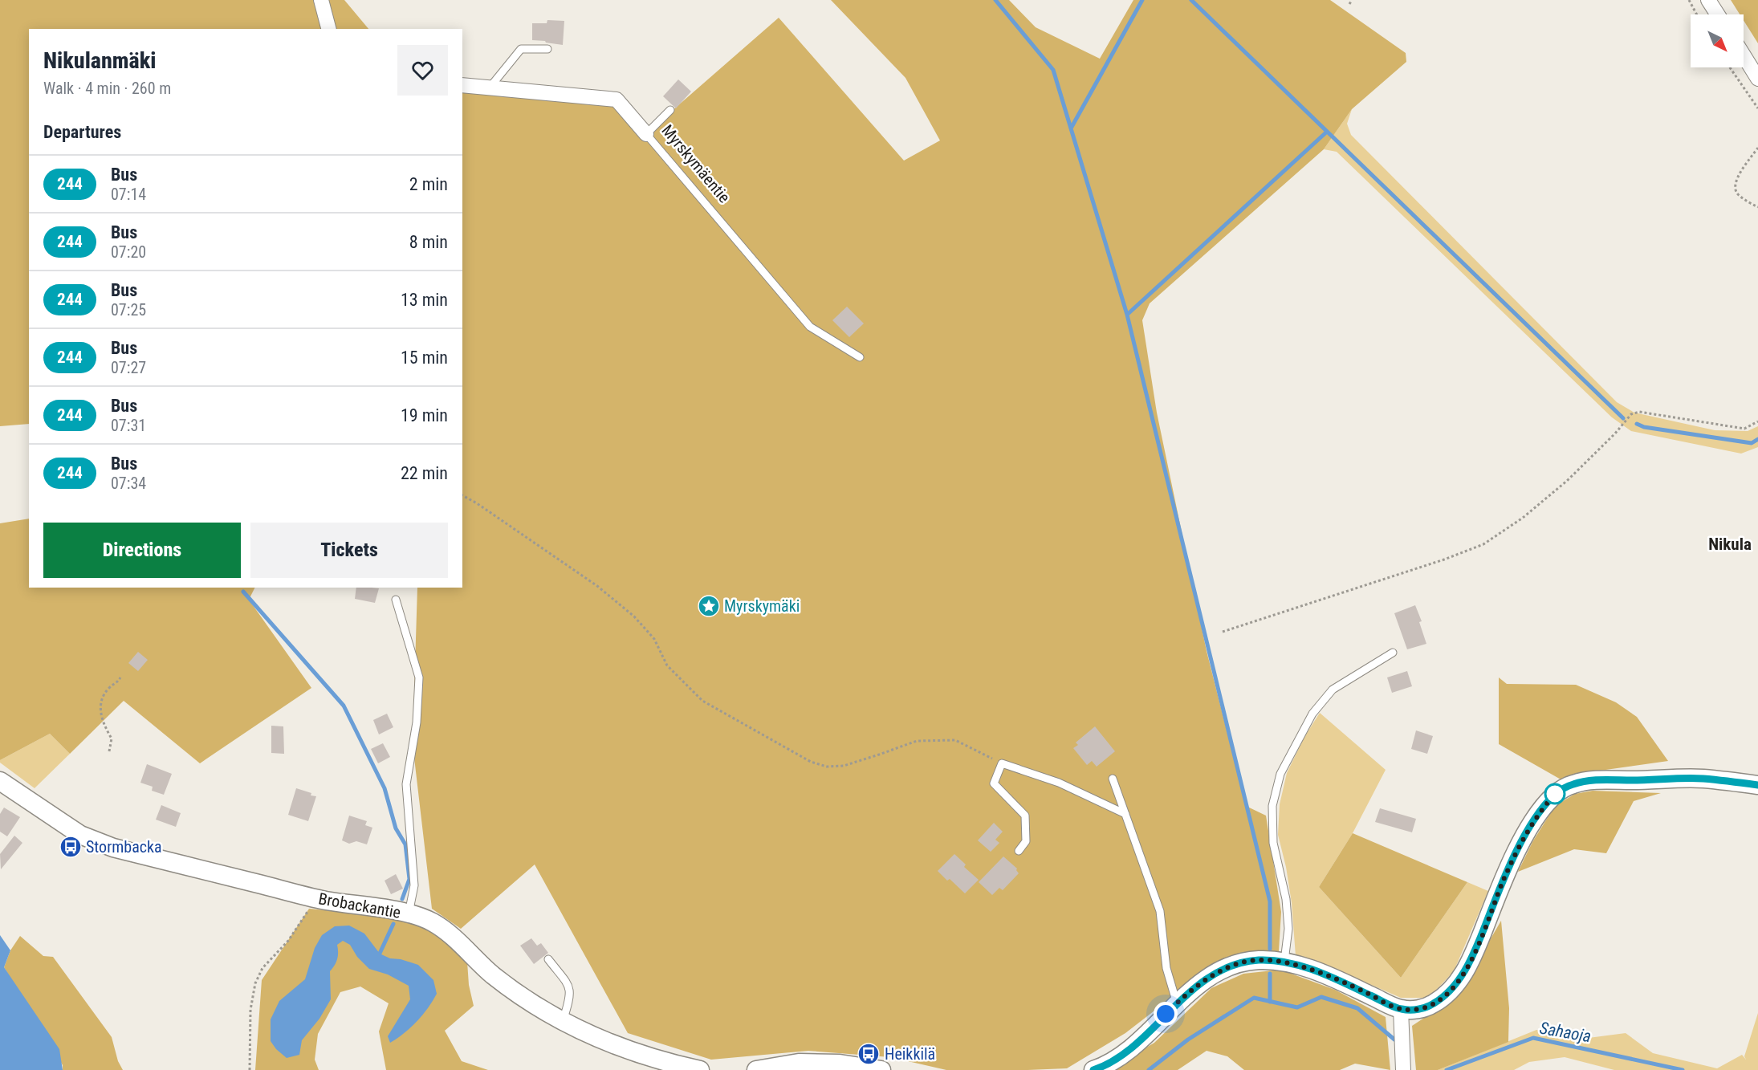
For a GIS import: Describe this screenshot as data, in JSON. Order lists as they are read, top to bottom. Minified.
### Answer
{"streets":{"street":["Myrskymäentie","Brobackantie"]},"districts":["Nikula"],"water":["Sahaoja"],"places":{"place":["Myrskymäki"],"bus stop":["Stormbacka","Heikkilä"]},"lines":["bus line 244"],"north":"bottom right","page":{"heading":[["Nikulanmäki","Walk · 4 min · 260 m"],"Departures"],"list":[{"mark":"244","name":"Bus","note":"07:14","value":"2 min"},{"mark":"244","name":"Bus","note":"07:20","value":"8 min"},{"mark":"244","name":"Bus","note":"07:25","value":"13 min"},{"mark":"244","name":"Bus","note":"07:27","value":"15 min"},{"mark":"244","name":"Bus","note":"07:31","value":"19 min"},{"mark":"244","name":"Bus","note":"07:34","value":"22 min"}],"buttons":["Directions","Tickets"]}}
